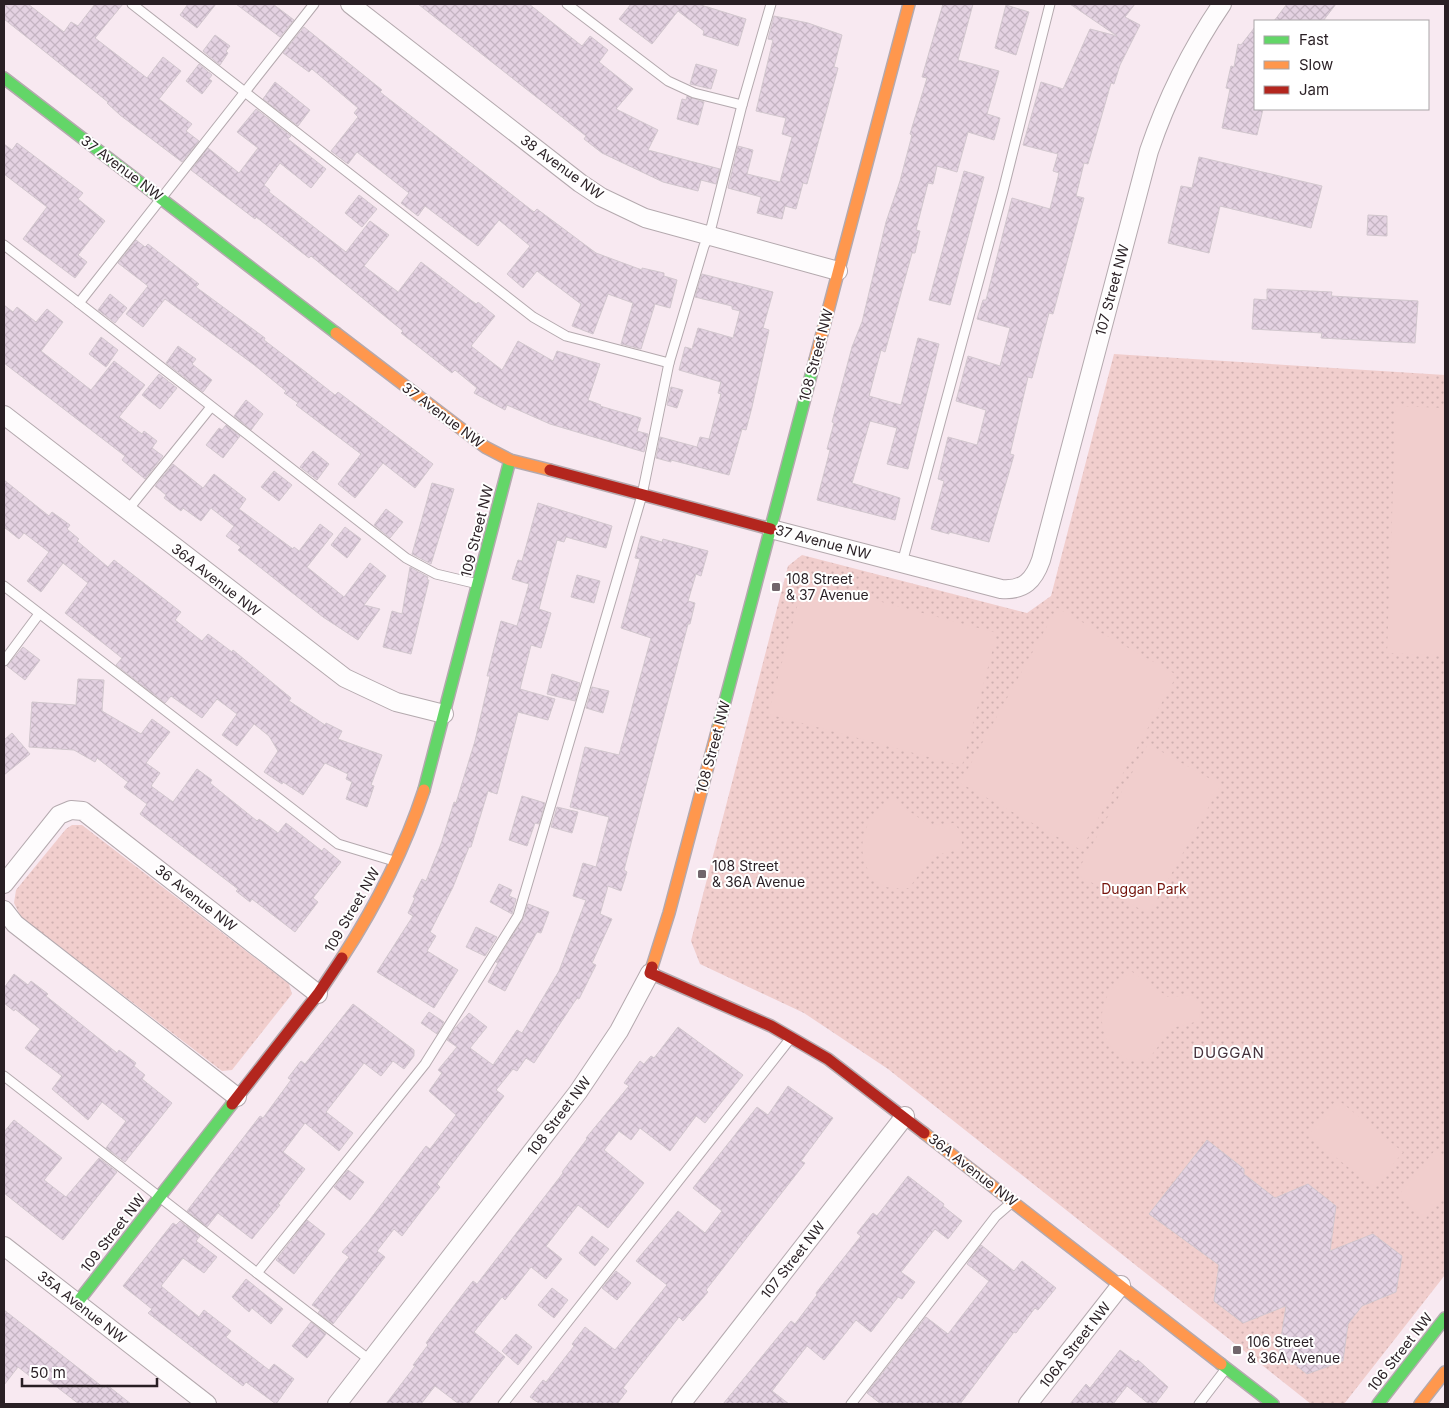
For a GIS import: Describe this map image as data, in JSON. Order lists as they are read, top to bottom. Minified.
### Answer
{"streets":{"street":["38 Avenue NW","37 Avenue NW","107 Street NW","108 Street NW","109 Street NW","36A Avenue NW","36 Avenue NW","35A Avenue NW","106A Street NW","106 Street NW"]},"crossings":[["38 Avenue NW","108 Street NW"],["37 Avenue NW","107 Street NW"],["37 Avenue NW","108 Street NW"],["37 Avenue NW","109 Street NW"],["107 Street NW","36A Avenue NW"],["108 Street NW","36A Avenue NW"],["109 Street NW","36A Avenue NW"],["109 Street NW","36 Avenue NW"],["109 Street NW","35A Avenue NW"],["36A Avenue NW","106A Street NW"]],"districts":["DUGGAN"],"parks":["Duggan Park"],"places":{"transit":["108 Street & 37 Avenue","108 Street & 36A Avenue","106 Street & 36A Avenue"]},"legend":["Fast","Slow","Jam"],"scale_bar":"50 m"}
